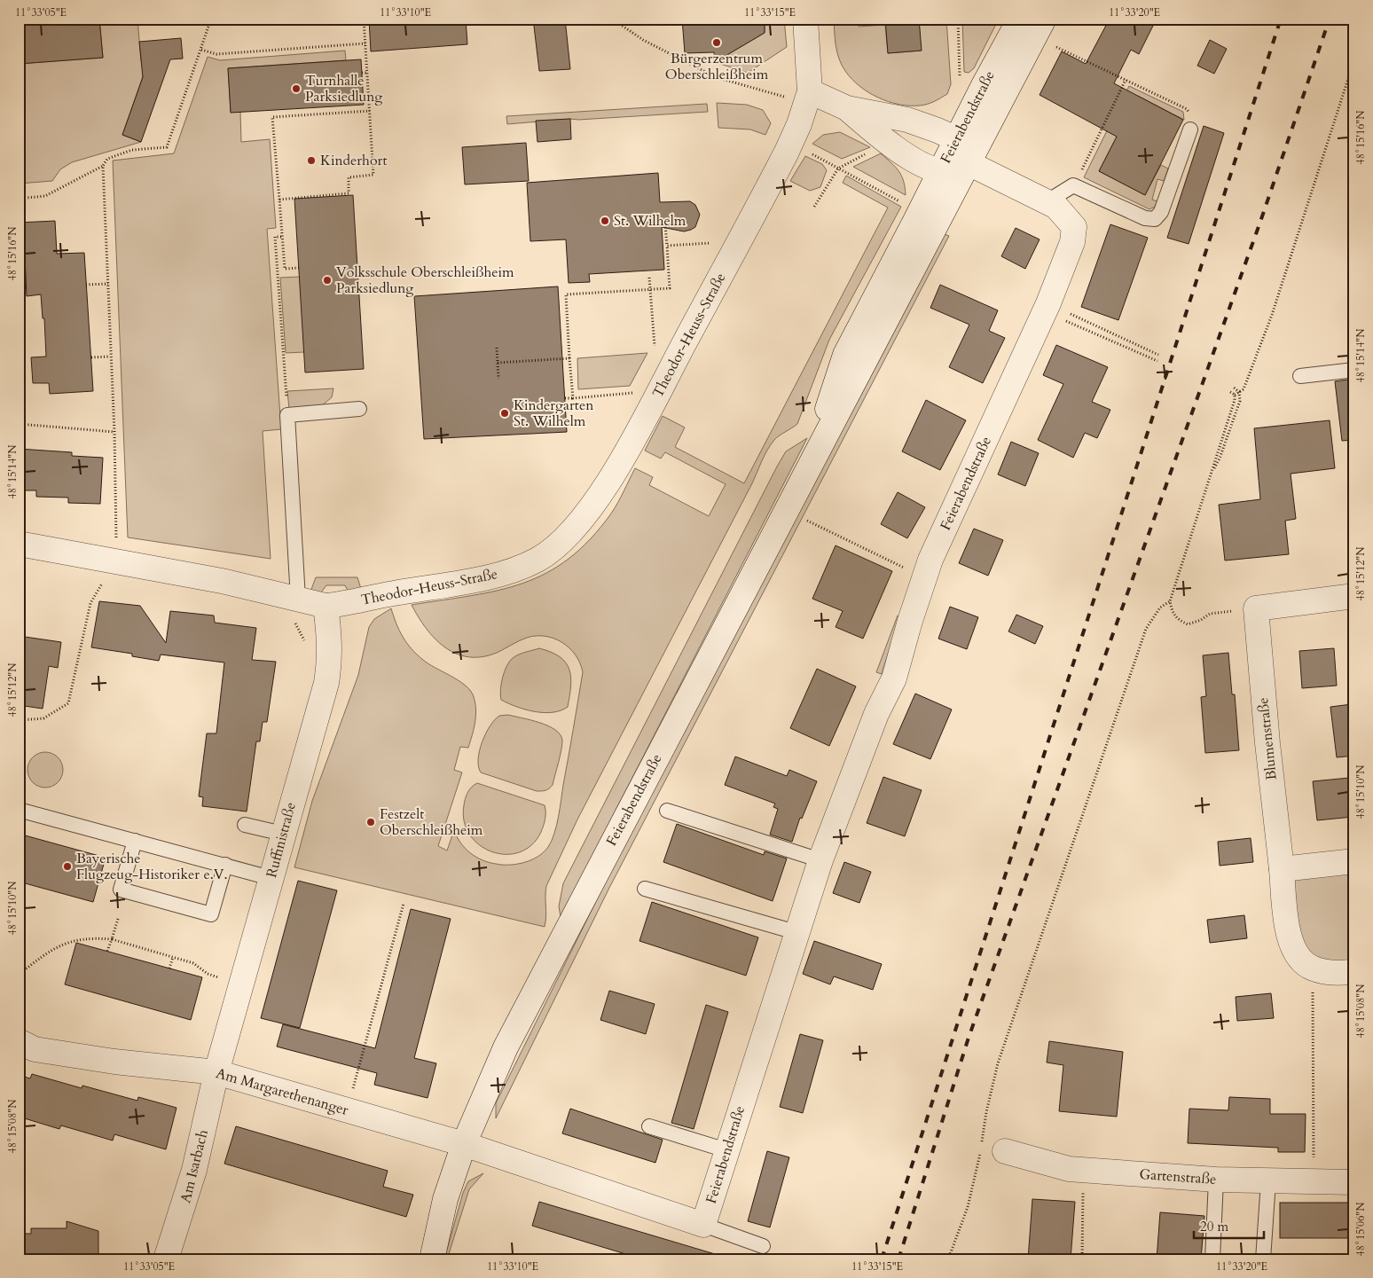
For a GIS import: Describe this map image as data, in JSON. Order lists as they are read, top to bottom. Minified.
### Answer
{"streets":{"street":["Feierabendstraße","Theodor-Heuss-Straße","Blumenstraße","Ruffinistraße","Am Margarethenanger","Am Isarbach","Gartenstraße"]},"crossings":[["Feierabendstraße","Am Margarethenanger"],["Theodor-Heuss-Straße","Ruffinistraße"],["Ruffinistraße","Am Margarethenanger"],["Ruffinistraße","Am Isarbach"],["Am Margarethenanger","Am Isarbach"]],"places":["Bürgerzentrum Oberschleißheim","Turnhalle Parksiedlung","Kinderhort","St. Wilhelm","Volksschule Oberschleißheim Parksiedlung","Kindergarten St. Wilhelm","Festzelt Oberschleißheim","Bayerische Flugzeug-Historiker e.V."],"scale_bar":"20 m","coordinates":["11°33'05\"E","11°33'10\"E","11°33'15\"E","11°33'20\"E","48°15'16\"N","48°15'14\"N","48°15'12\"N","48°15'10\"N","48°15'08\"N","48°15'06\"N"]}
